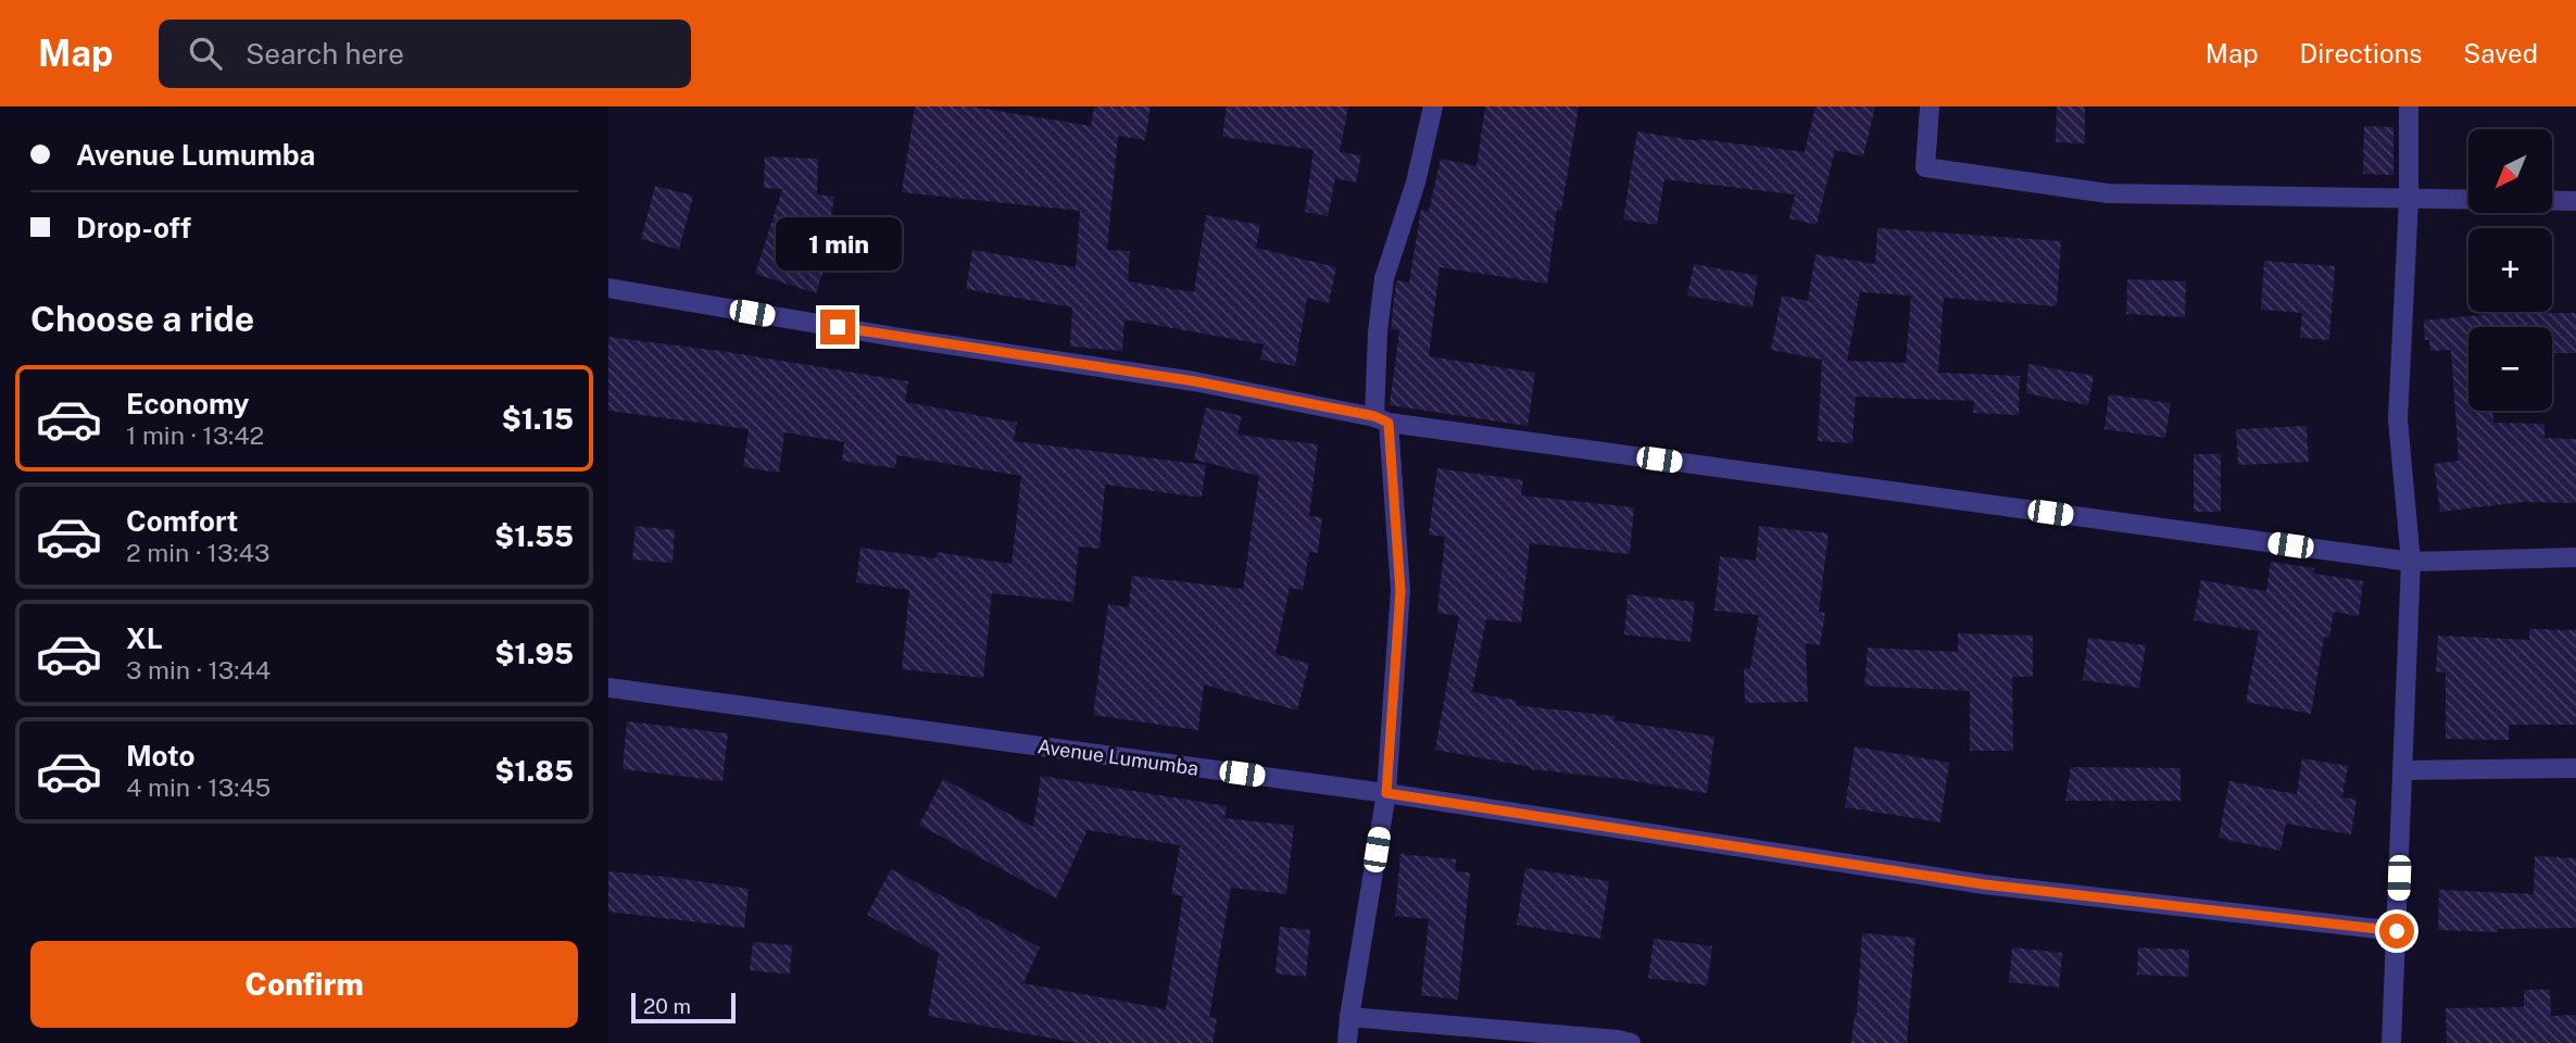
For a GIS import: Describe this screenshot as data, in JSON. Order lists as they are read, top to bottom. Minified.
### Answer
{"streets":{"street":["Avenue Lumumba"]},"scale_bar":"20 m","north":"bottom left","page":{"header":"Map","search":"Search here","nav":["Map","Directions","Saved"],"banner":["Avenue Lumumba","Drop-off"],"map_buttons":["+","−"],"bubble":"1 min","heading":"Choose a ride","list":[{"name":"Economy","note":"1 min · 13:42","value":"$1.15"},{"name":"Comfort","note":"2 min · 13:43","value":"$1.55"},{"name":"XL","note":"3 min · 13:44","value":"$1.95"},{"name":"Moto","note":"4 min · 13:45","value":"$1.85"}],"buttons":"Confirm","scale":"20 m"}}
